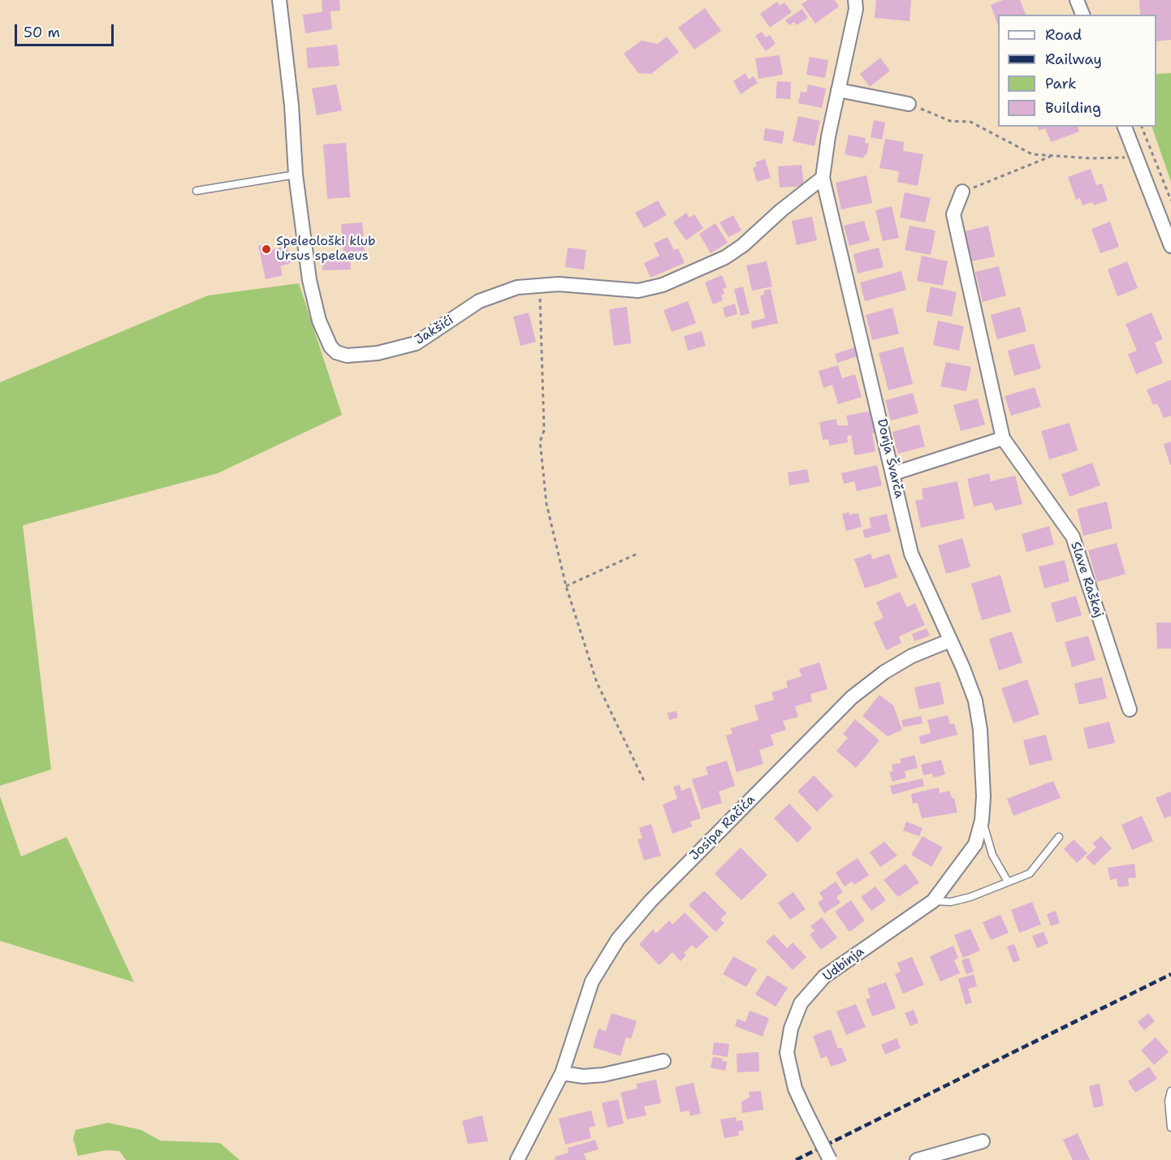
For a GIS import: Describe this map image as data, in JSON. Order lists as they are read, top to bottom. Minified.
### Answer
{"streets":{"street":["Jakšići","Donja Švarča","Slave Raškaj","Josipa Račića","Udbinja"]},"crossings":[["Jakšići","Donja Švarča"],["Donja Švarča","Josipa Račića"],["Donja Švarča","Udbinja"]],"places":["Speleološki klub Ursus spelaeus"],"legend":["Road","Railway","Park","Building"],"scale_bar":"50 m"}
